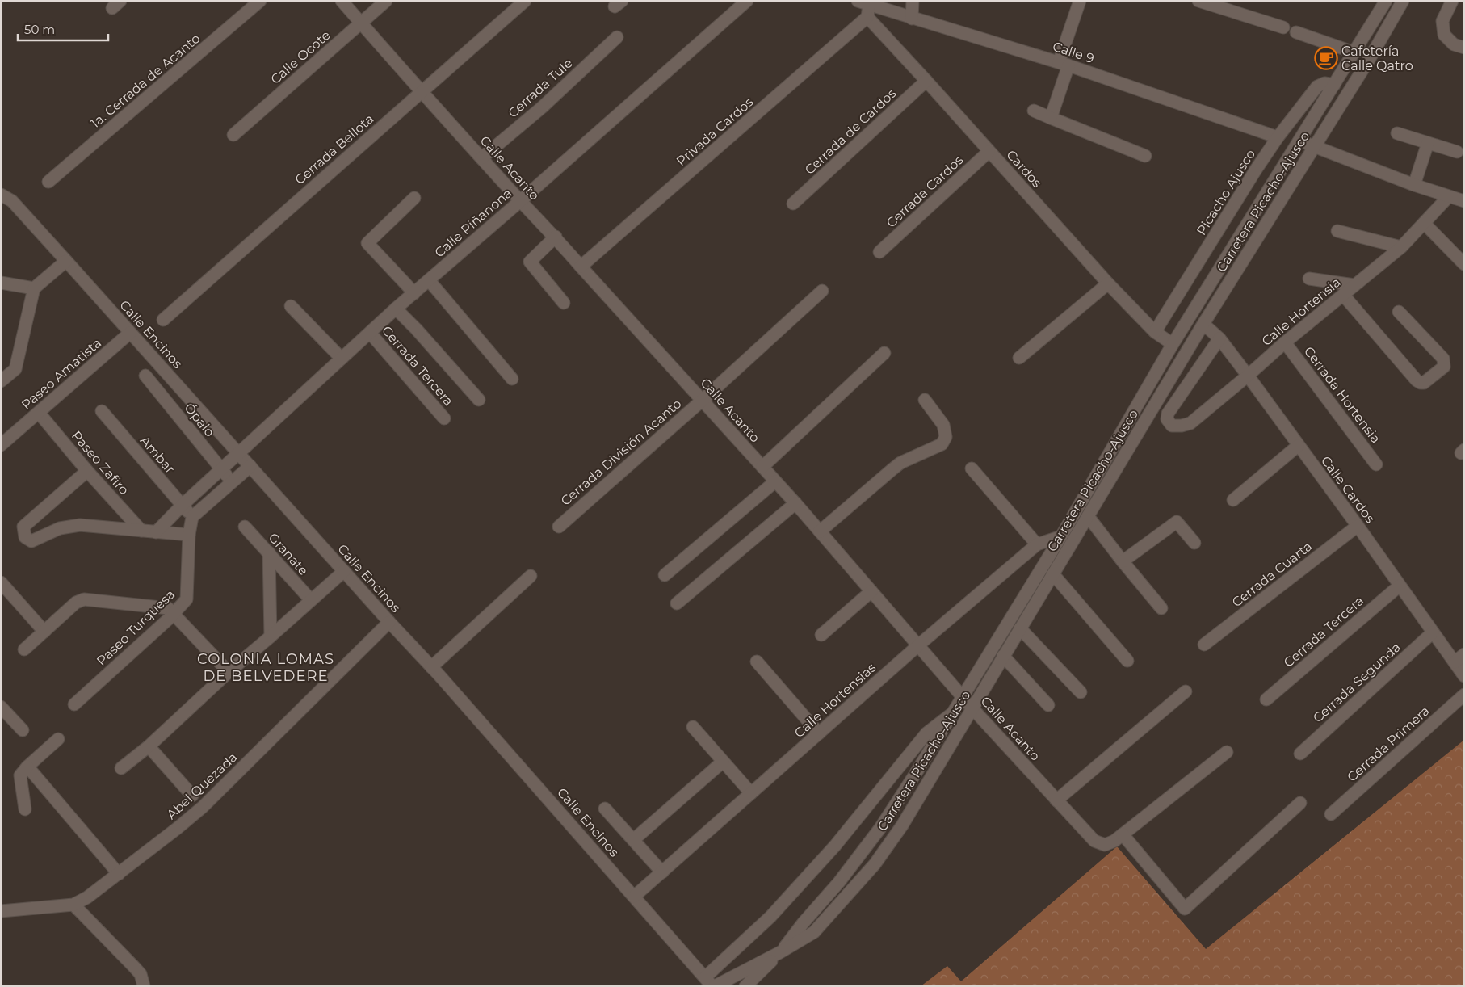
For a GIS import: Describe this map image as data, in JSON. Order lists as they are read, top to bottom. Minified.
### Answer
{"streets":{"street":["Calle 9","Calle Ocote","1a. Cerrada de Acanto","Cerrada Tule","Privada Cardos","Cerrada de Cardos","Cerrada Bellota","Calle Acanto","Cardos","Cerrada Cardos","Picacho Ajusco","Carretera Picacho-Ajusco","Calle Piñanona","Calle Hortensia","Calle Encinos","Cerrada Tercera","Paseo Amatista","Cerrada Hortensia","Ópalo","Cerrada División Acanto","Ambar","Paseo Zafiro","Calle Cardos","Granate","Cerrada Cuarta","Paseo Turquesa","Cerrada Segunda","Calle Hortensias","Cerrada Primera","Abel Quezada"]},"crossings":[["Calle 9","Picacho Ajusco"],["Calle Ocote","Calle Acanto"],["Cerrada Tule","Calle Acanto"],["Privada Cardos","Calle Acanto"],["Privada Cardos","Cardos"],["Cerrada de Cardos","Cardos"],["Cerrada Bellota","Calle Acanto"],["Calle Acanto","Carretera Picacho-Ajusco"],["Calle Acanto","Calle Piñanona"],["Calle Acanto","Cerrada División Acanto"],["Calle Acanto","Calle Hortensias"],["Cardos","Cerrada Cardos"],["Cardos","Picacho Ajusco"],["Cardos","Carretera Picacho-Ajusco"],["Picacho Ajusco","Carretera Picacho-Ajusco"],["Carretera Picacho-Ajusco","Calle Cardos"],["Carretera Picacho-Ajusco","Calle Hortensias"],["Calle Piñanona","Calle Encinos"],["Calle Piñanona","Cerrada Tercera"],["Calle Hortensia","Cerrada Hortensia"],["Calle Hortensia","Calle Cardos"],["Calle Encinos","Paseo Amatista"],["Calle Encinos","Calle Hortensias"],["Calle Encinos","Abel Quezada"],["Cerrada Tercera","Calle Cardos"],["Paseo Amatista","Paseo Zafiro"],["Ambar","Paseo Turquesa"],["Calle Cardos","Cerrada Cuarta"],["Calle Cardos","Cerrada Segunda"]],"districts":["COLONIA LOMAS DE BELVEDERE"],"places":{"cafe":["Cafetería Calle Qatro"]},"scale_bar":"50 m"}
